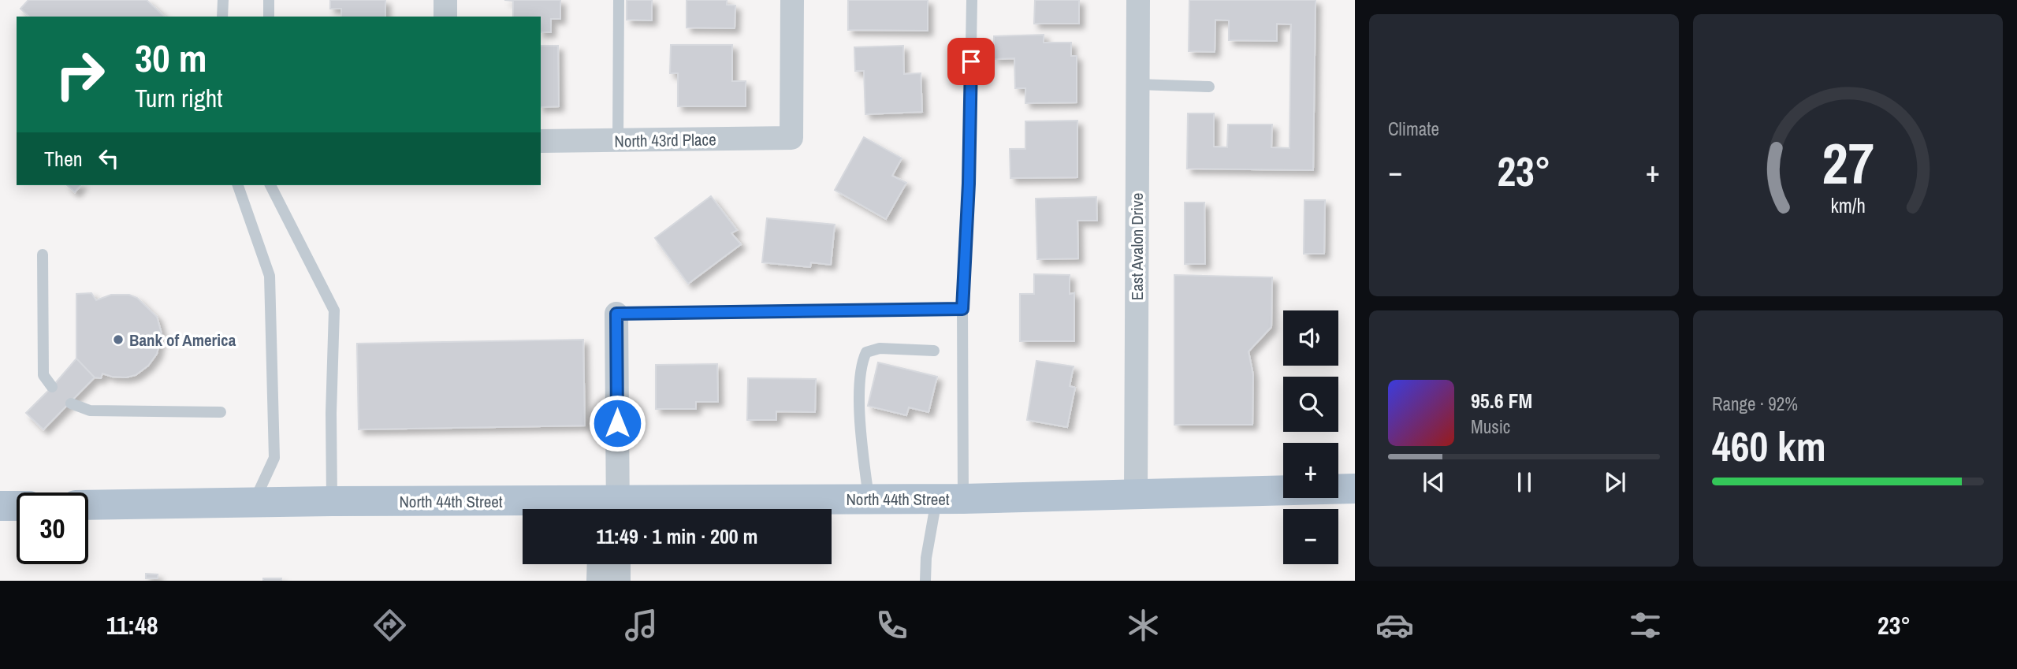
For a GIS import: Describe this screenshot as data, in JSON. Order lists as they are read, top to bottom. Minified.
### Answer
{"streets":{"main road":["North 44th Street"],"street":["North 43rd Place","East Avalon Drive"]},"crossings":[["East Avalon Drive","North 44th Street"]],"places":["Bank of America"],"page":{"tile":["Climate",["Range · 92%","460 km"]],"turn":["30 m","Turn right"],"then":"Then","heat":["−","23°","+"],"map_buttons":["+","−"],"song":["95.6 FM","Music"],"limit":"30","trip":"11:49 · 1 min · 200 m","tabs":["11:48","23°"],"gauge":["27","km/h"]}}
